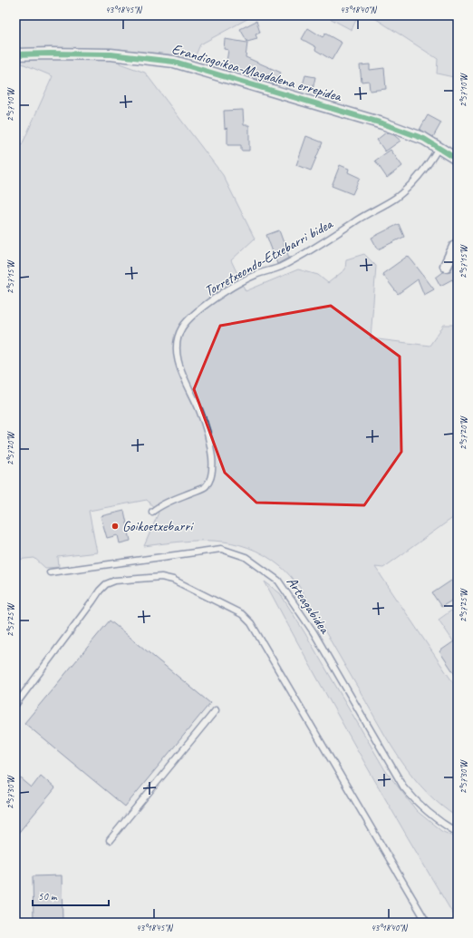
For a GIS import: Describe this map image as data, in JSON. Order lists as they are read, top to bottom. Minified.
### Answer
{"streets":{"street":["Erandiogoikoa-Magdalena errepidea"],"lane":["Torretxeondo-Etxebarri bidea","Arteagabidea"]},"crossings":[["Erandiogoikoa-Magdalena errepidea","Torretxeondo-Etxebarri bidea"]],"places":["Goikoetxebarri"],"scale_bar":"50 m","coordinates":["43°18'45\"N","43°18'40\"N","2°57'10\"W","2°57'15\"W","2°57'20\"W","2°57'25\"W","2°57'30\"W"]}
